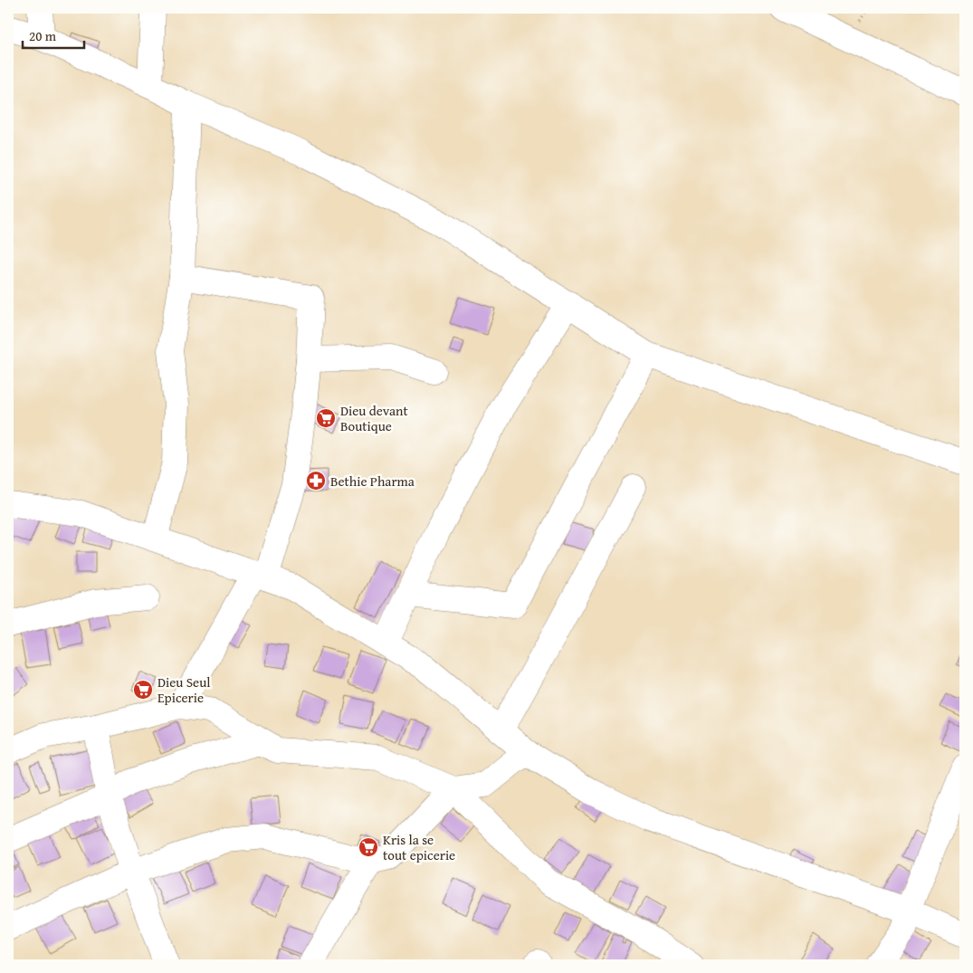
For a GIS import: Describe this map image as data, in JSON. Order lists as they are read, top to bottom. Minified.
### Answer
{"places":{"supermarket":["Dieu devant Boutique","Dieu Seul Epicerie","Kris la se tout epicerie"],"pharmacy":["Bethie Pharma"]},"scale_bar":"20 m"}
